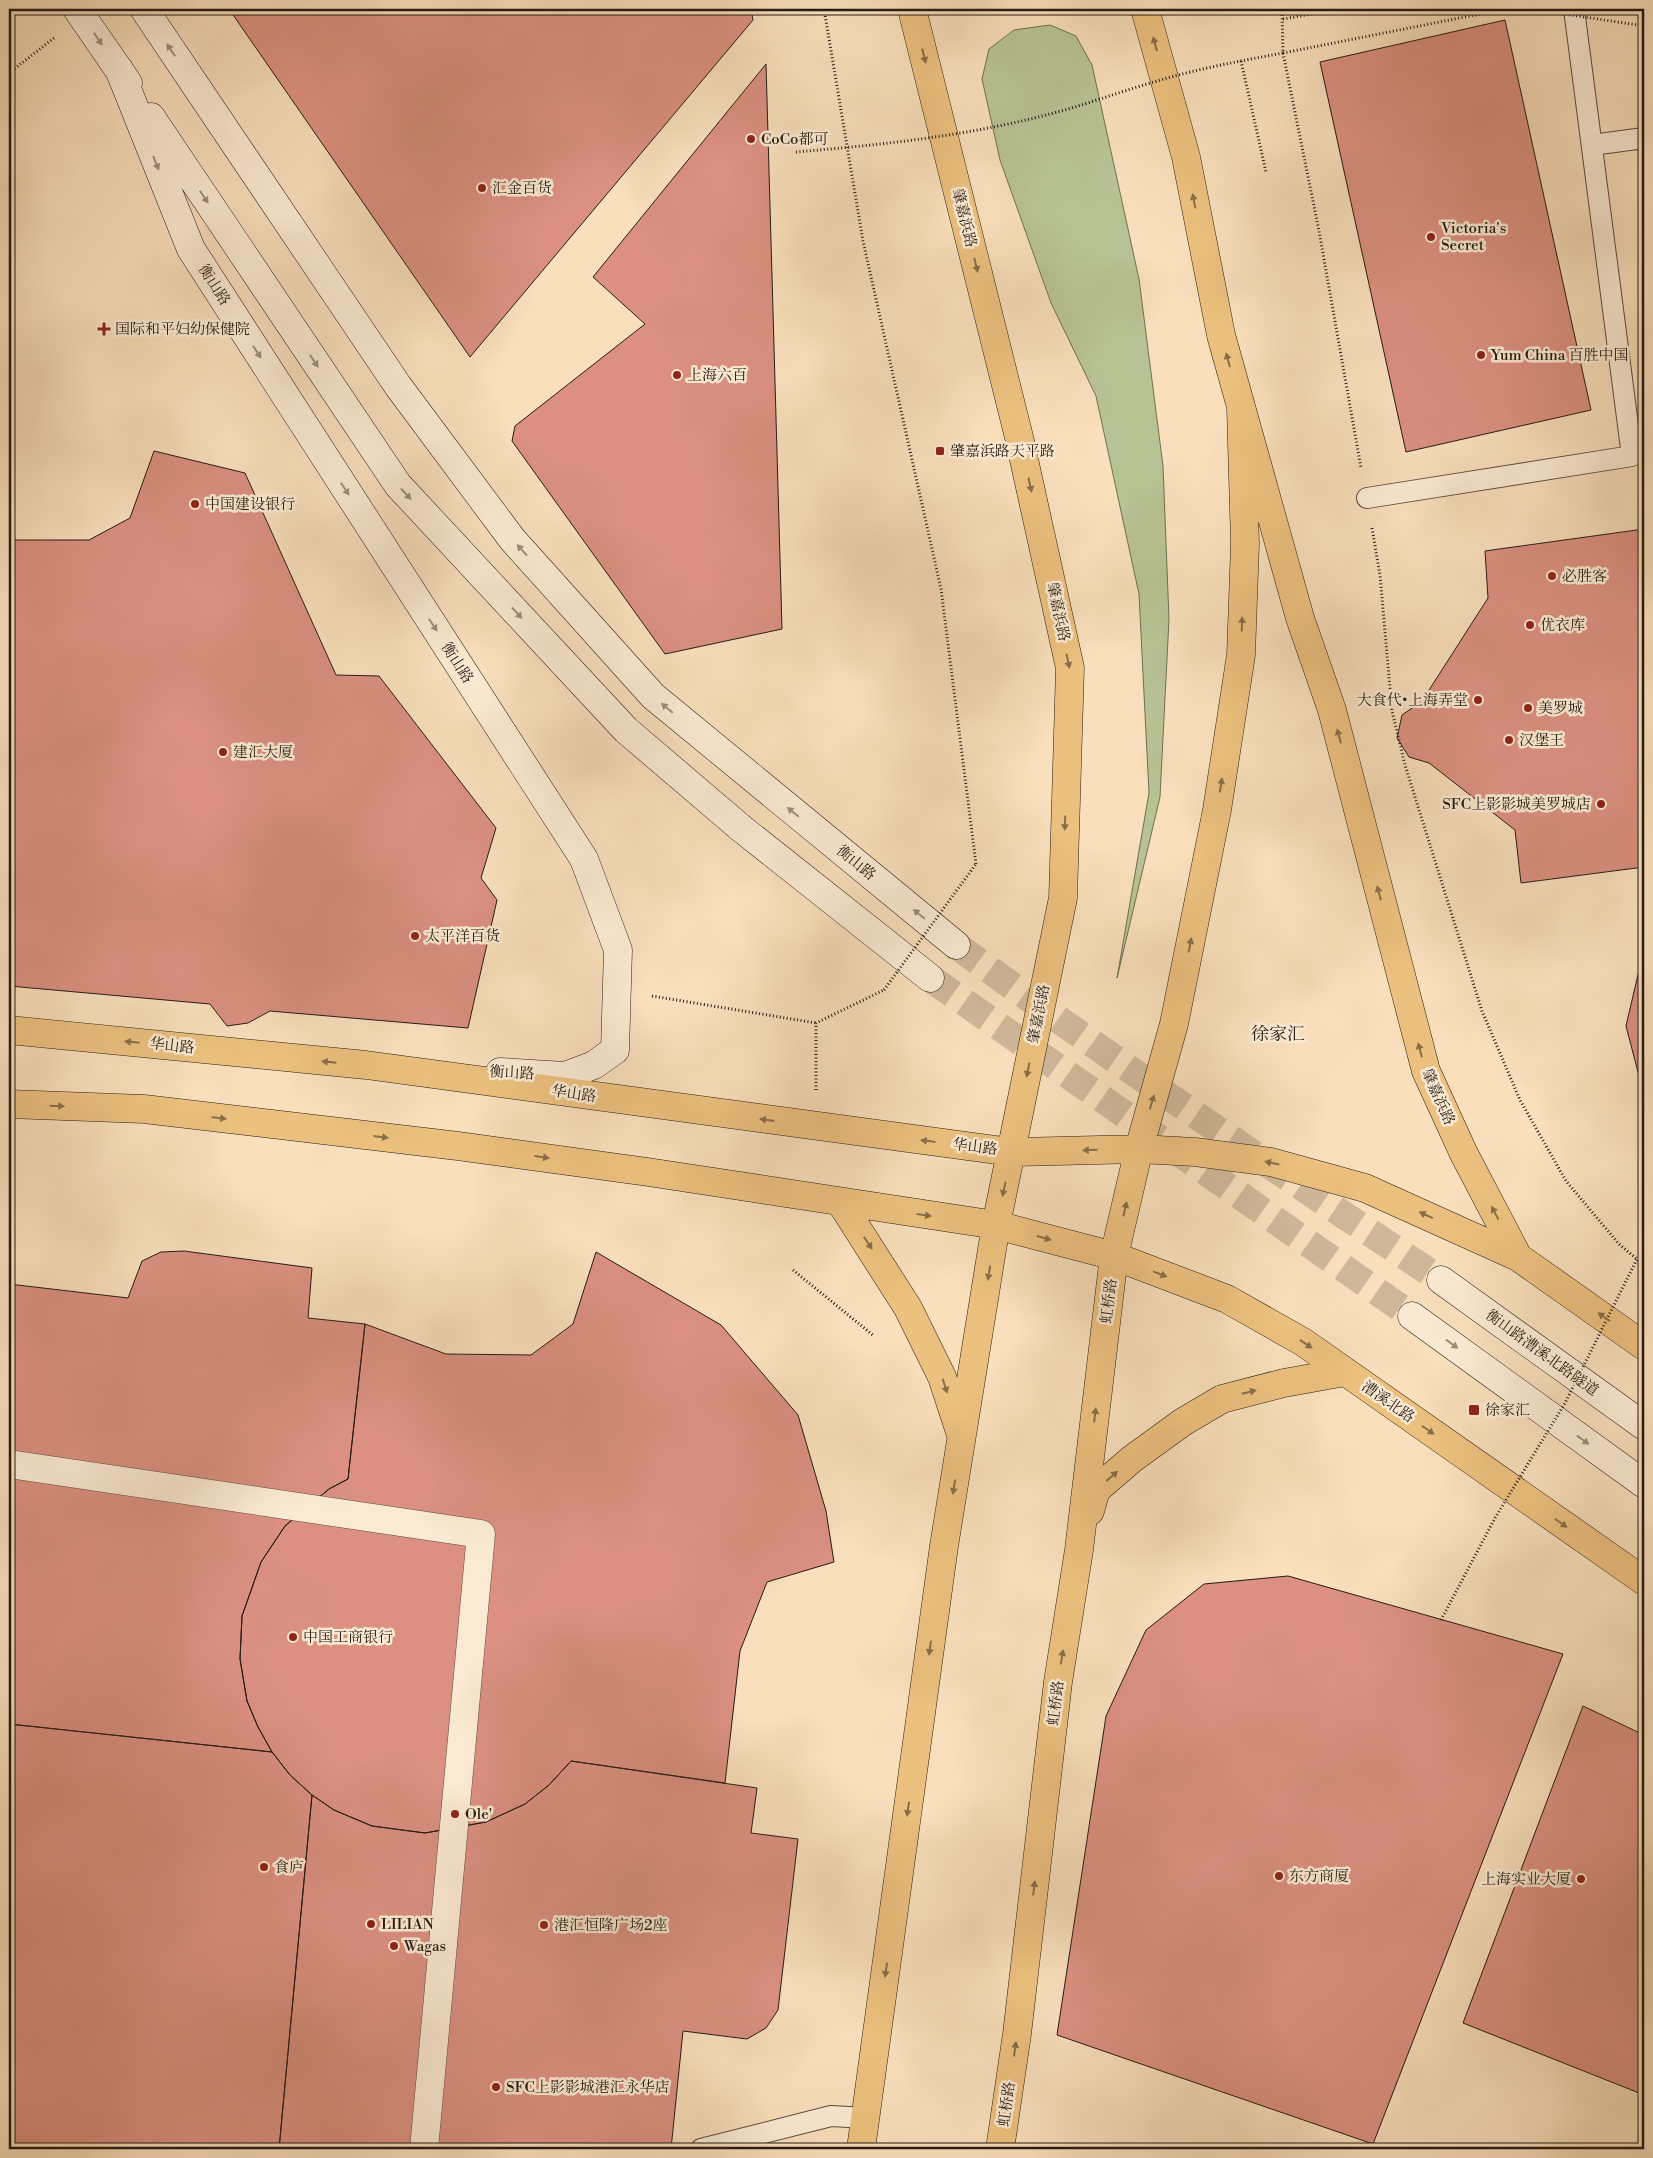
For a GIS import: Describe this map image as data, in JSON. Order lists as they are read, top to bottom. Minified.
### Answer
{"streets":{"main road":["肇嘉浜路","衡山路","华山路","虹桥路","衡山路漕溪北路隧道","漕溪北路"]},"crossings":[["肇嘉浜路","华山路"],["肇嘉浜路","虹桥路"],["肇嘉浜路","漕溪北路"],["衡山路","华山路"],["虹桥路","漕溪北路"]],"districts":["徐家汇"],"places":{"other":["CoCo都可","汇金百货","Victoria's Secret","Yum China 百胜中国","上海六百","中国建设银行","必胜客","优衣库","大食代•上海弄堂","美罗城","汉堡王","建汇大厦","SFC上影影城美罗城店","太平洋百货","中国工商银行","Ole'","食庐","东方商厦","上海实业大厦","LILIAN","港汇恒隆广场2座","Wagas","SFC上影影城港汇永华店"],"health":["国际和平妇幼保健院"],"transit":["肇嘉浜路天平路","徐家汇"]}}
